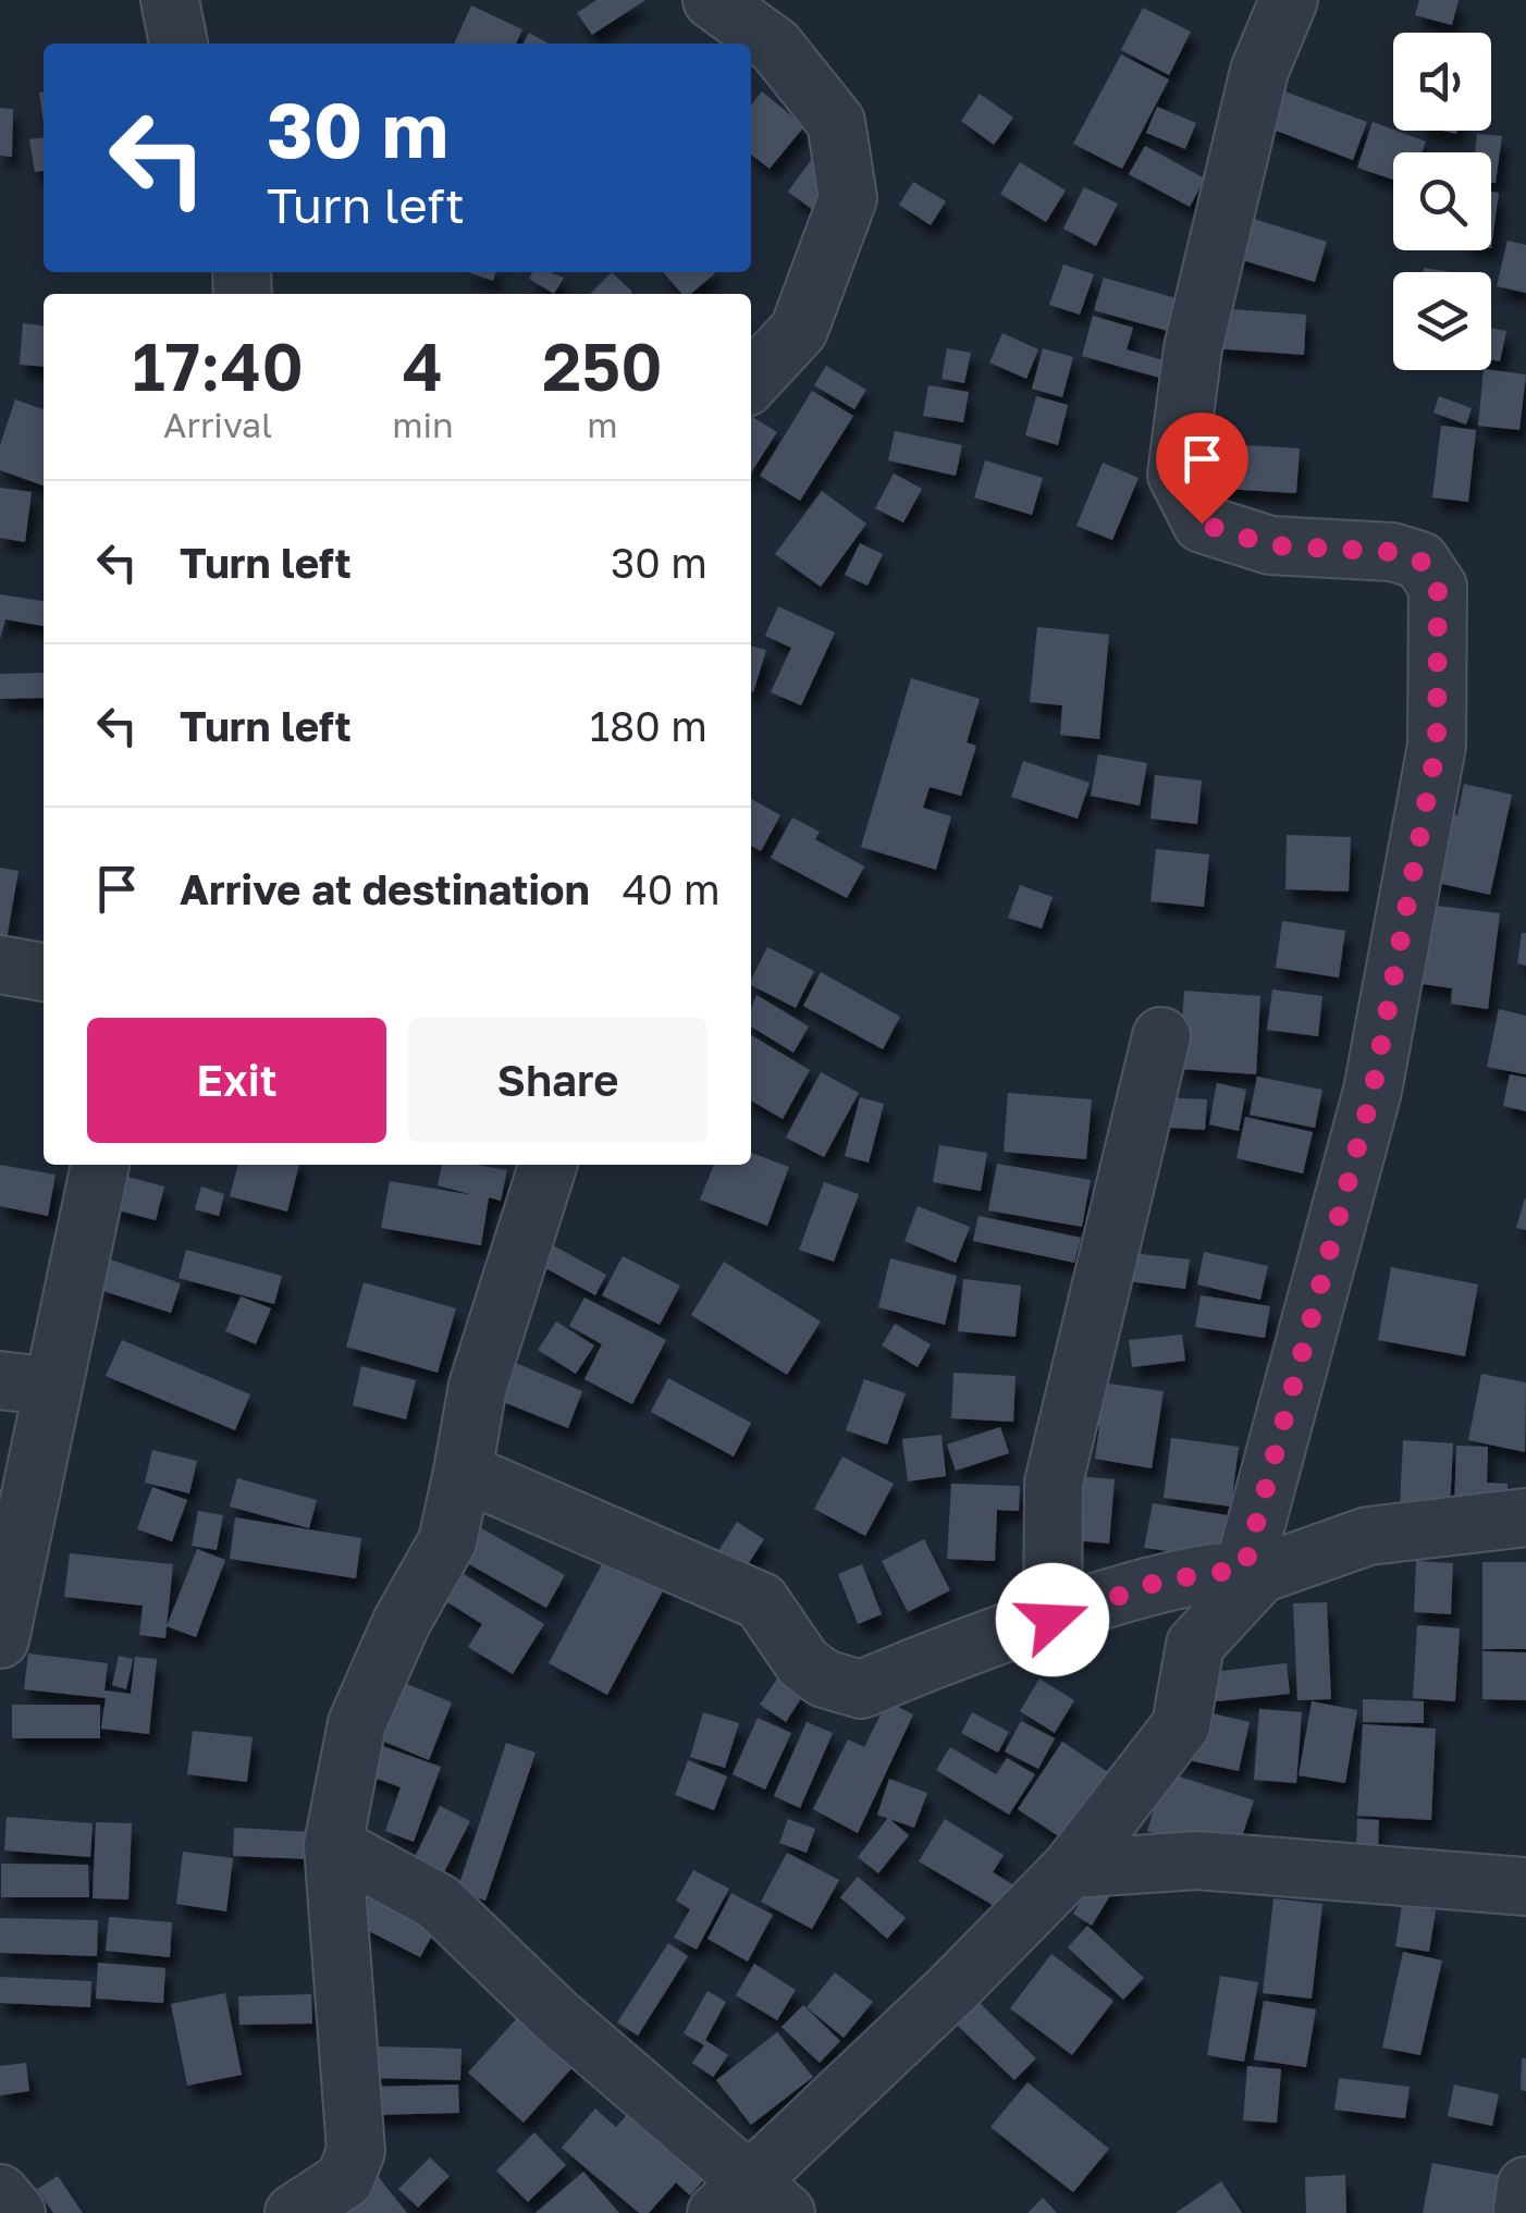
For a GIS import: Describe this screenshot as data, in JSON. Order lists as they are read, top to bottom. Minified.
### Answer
{"page":{"turn":["30 m","Turn left"],"eta":["17:40","Arrival","4","min","250","m"],"list":[{"name":"Turn left","value":"30 m"},{"name":"Turn left","value":"180 m"},{"name":"Arrive at destination","value":"40 m"}],"buttons":["Exit","Share"]}}
